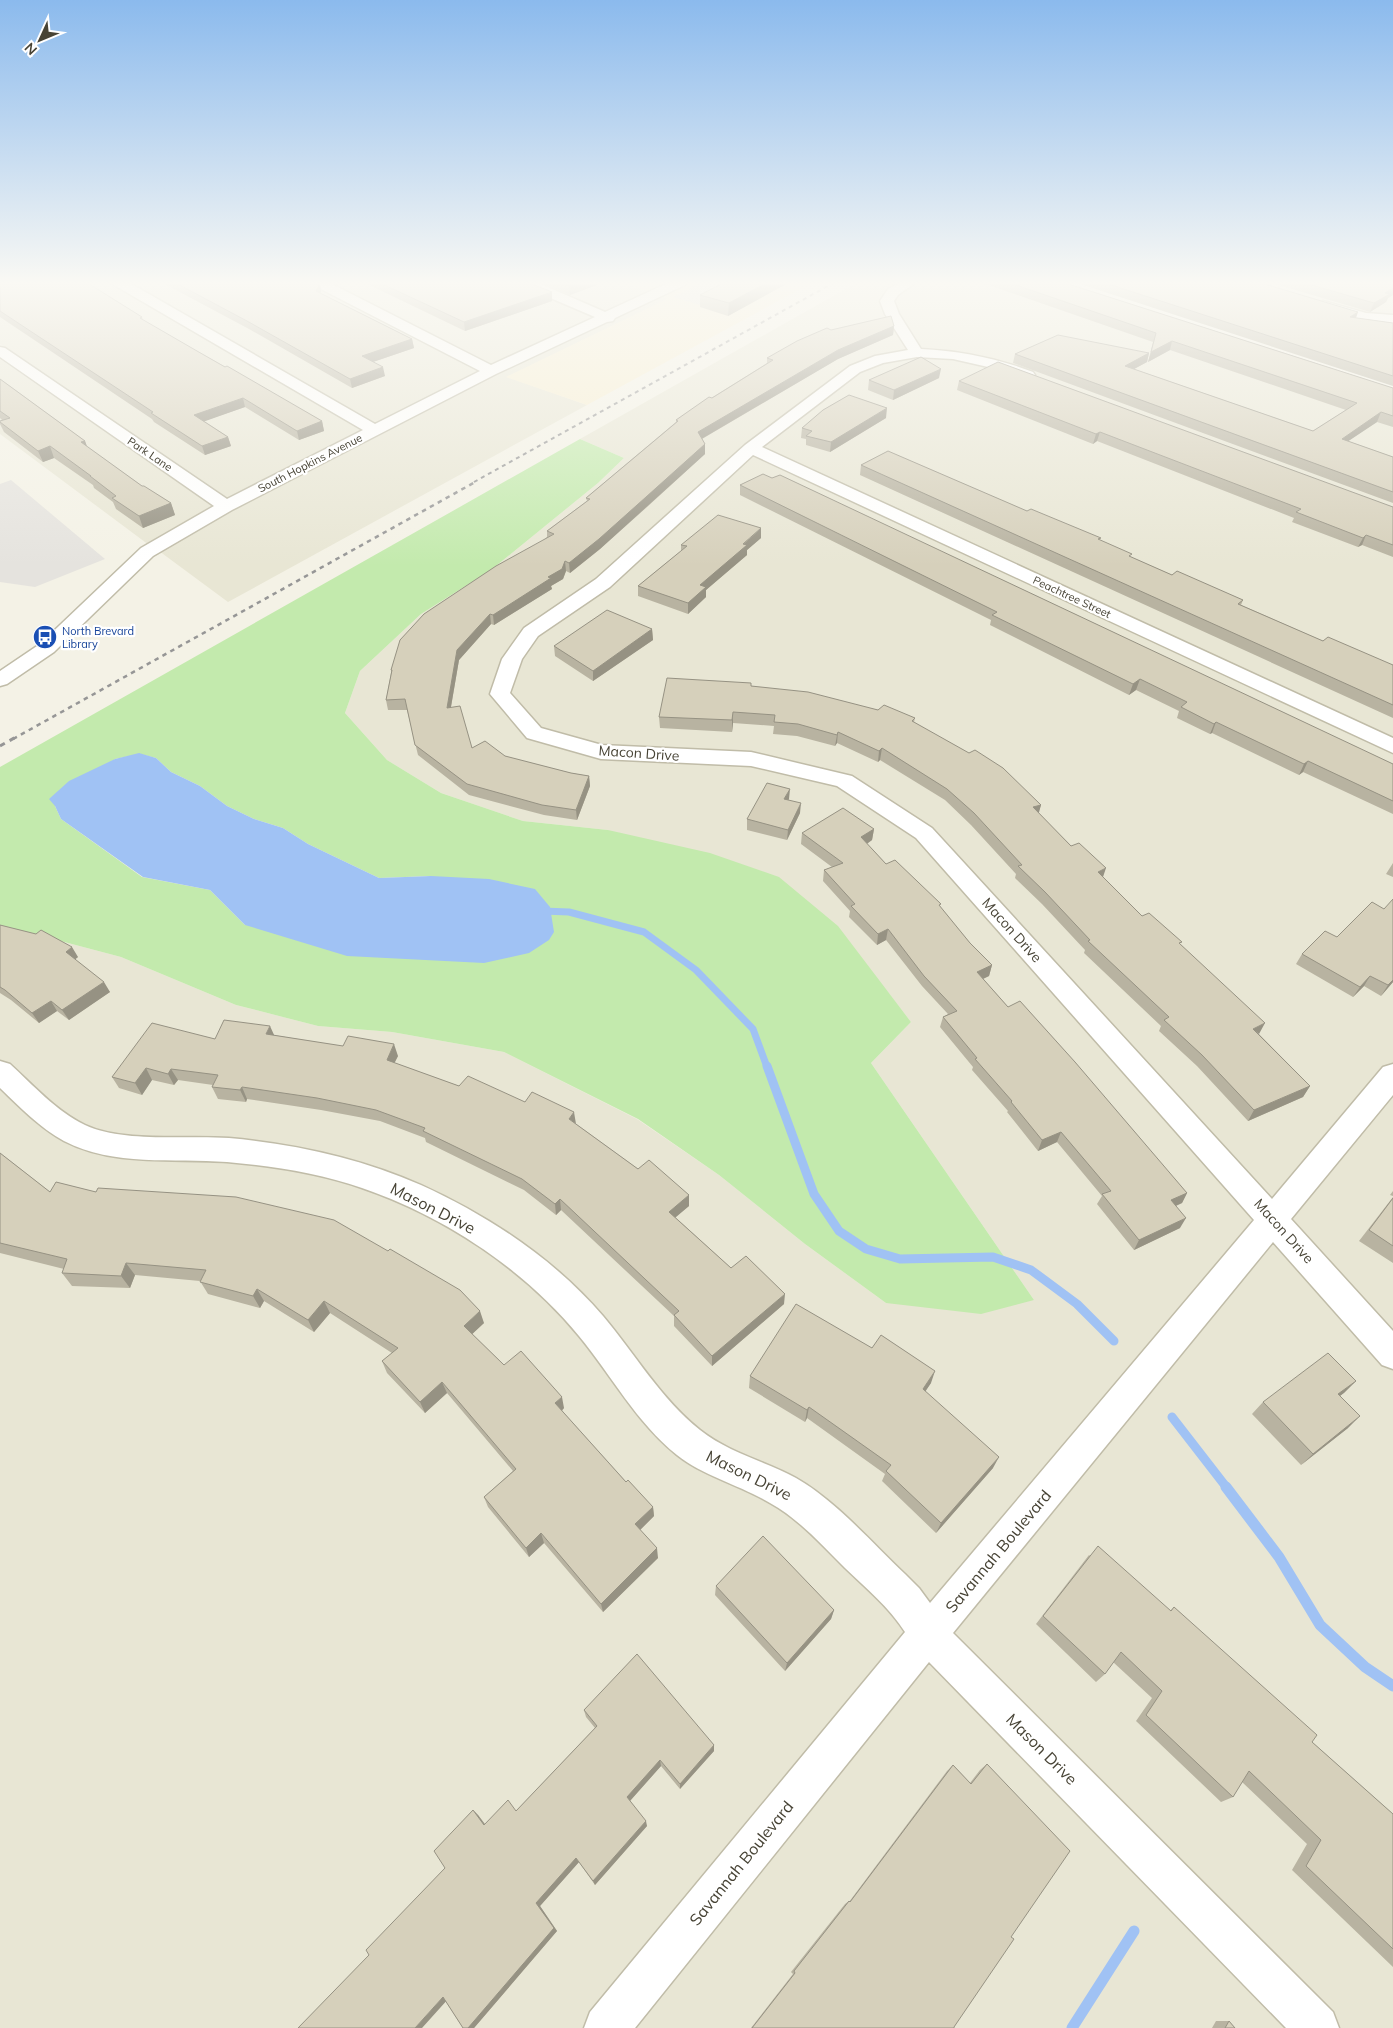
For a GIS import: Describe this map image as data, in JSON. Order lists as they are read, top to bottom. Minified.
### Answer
{"streets":{"street":["Park Lane","South Hopkins Avenue","Peachtree Street","Macon Drive","Mason Drive","Savannah Boulevard"]},"crossings":[["Park Lane","South Hopkins Avenue"],["Peachtree Street","Macon Drive"],["Macon Drive","Savannah Boulevard"],["Mason Drive","Savannah Boulevard"]],"places":{"bus stop":["North Brevard Library"]},"north":"bottom left"}
